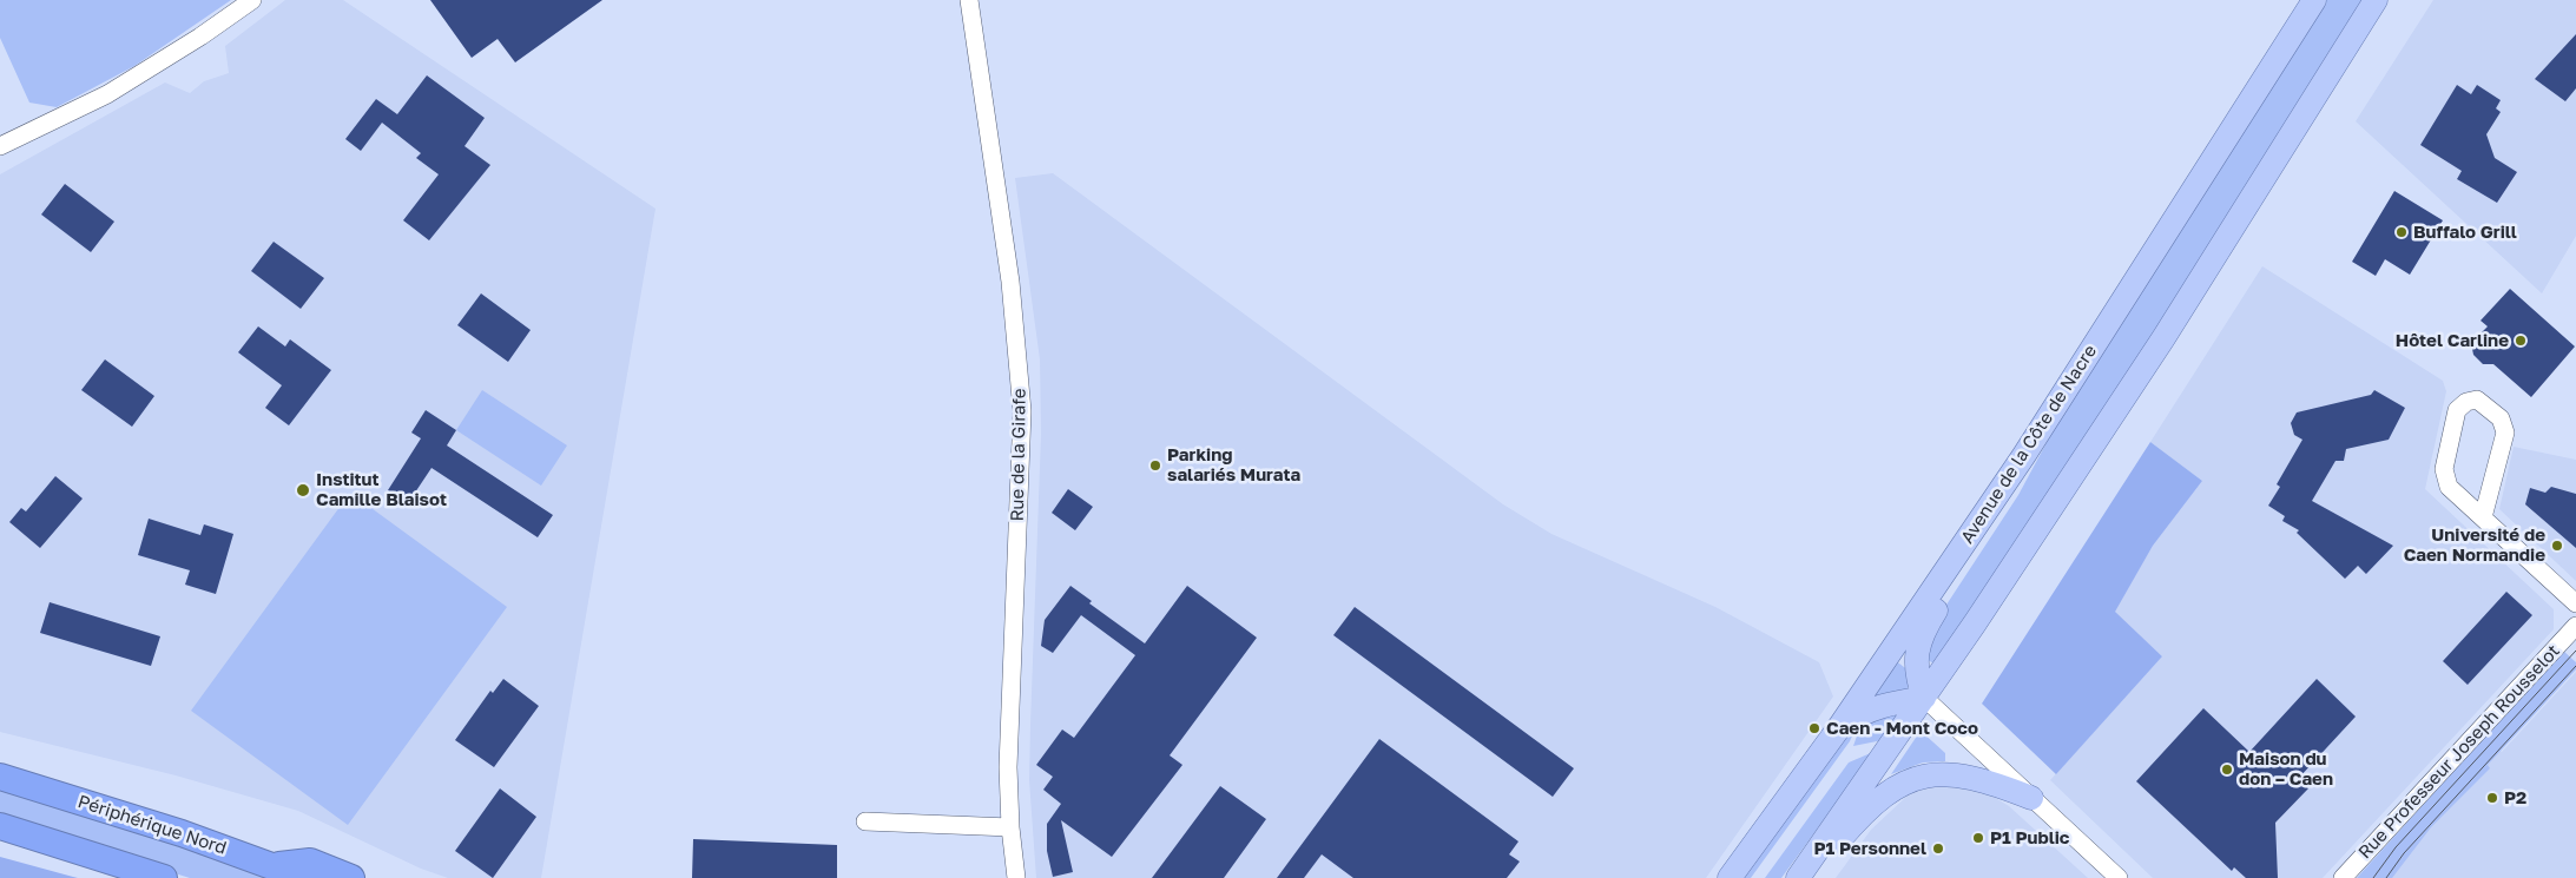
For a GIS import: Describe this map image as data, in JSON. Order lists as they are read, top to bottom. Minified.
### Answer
{"streets":{"highway":["Périphérique Nord"],"main road":["Avenue de la Côte de Nacre"],"street":["Rue de la Girafe","Rue Professeur Joseph Rousselot"]},"places":["Buffalo Grill","Hôtel Carline","Parking salariés Murata","Institut Camille Blaisot","Université de Caen Normandie","Caen - Mont Coco","Maison du don – Caen","P2","P1 Public","P1 Personnel"]}
